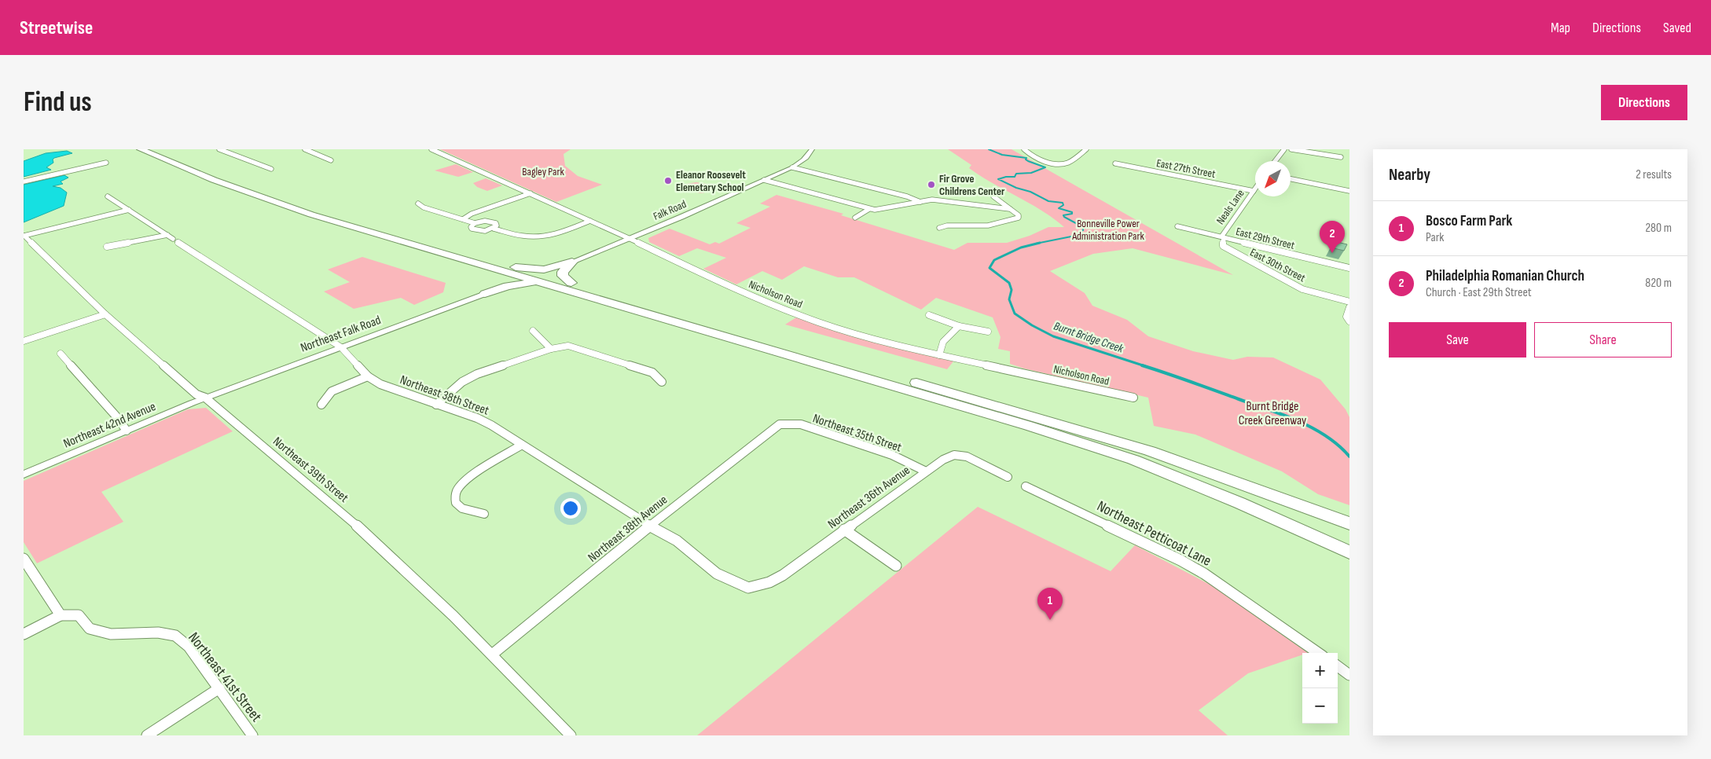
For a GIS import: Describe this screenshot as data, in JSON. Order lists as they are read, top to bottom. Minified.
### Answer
{"streets":{"street":["East 27th Street","Neals Lane","Falk Road","East 29th Street","East 30th Street","Nicholson Road","Northeast Falk Road","Northeast 38th Street","Northeast 42nd Avenue","Northeast 35th Street","Northeast 39th Street","Northeast 36th Avenue","Northeast 38th Avenue","Northeast Petticoat Lane","Northeast 41st Street"]},"crossings":[["East 27th Street","Neals Lane"],["Neals Lane","East 29th Street"],["Neals Lane","East 30th Street"],["Falk Road","Nicholson Road"],["Northeast Falk Road","Northeast 38th Street"],["Northeast Falk Road","Northeast 42nd Avenue"],["Northeast Falk Road","Northeast 39th Street"],["Northeast 38th Street","Northeast 36th Avenue"],["Northeast 38th Street","Northeast 38th Avenue"],["Northeast 42nd Avenue","Northeast 39th Street"],["Northeast 35th Street","Northeast 36th Avenue"],["Northeast 35th Street","Northeast 38th Avenue"],["Northeast 39th Street","Northeast 38th Avenue"]],"water":["Burnt Bridge Creek"],"parks":["Bagley Park","Bonneville Power Administration Park","Burnt Bridge Creek Greenway"],"places":["Eleanor Roosevelt Elemetary School","Fir Grove Childrens Center"],"north":"bottom left","page":{"header":"Streetwise","nav":["Map","Directions","Saved"],"buttons":["Directions",["Save","Share"]],"title":"Find us","heading":["Nearby","2 results"],"list":[{"mark":"1","name":"Bosco Farm Park","note":"Park","value":"280 m"},{"mark":"2","name":"Philadelphia Romanian Church","note":"Church · East 29th Street","value":"820 m"}],"pins":["2","1"],"map_buttons":["+","−"]}}
